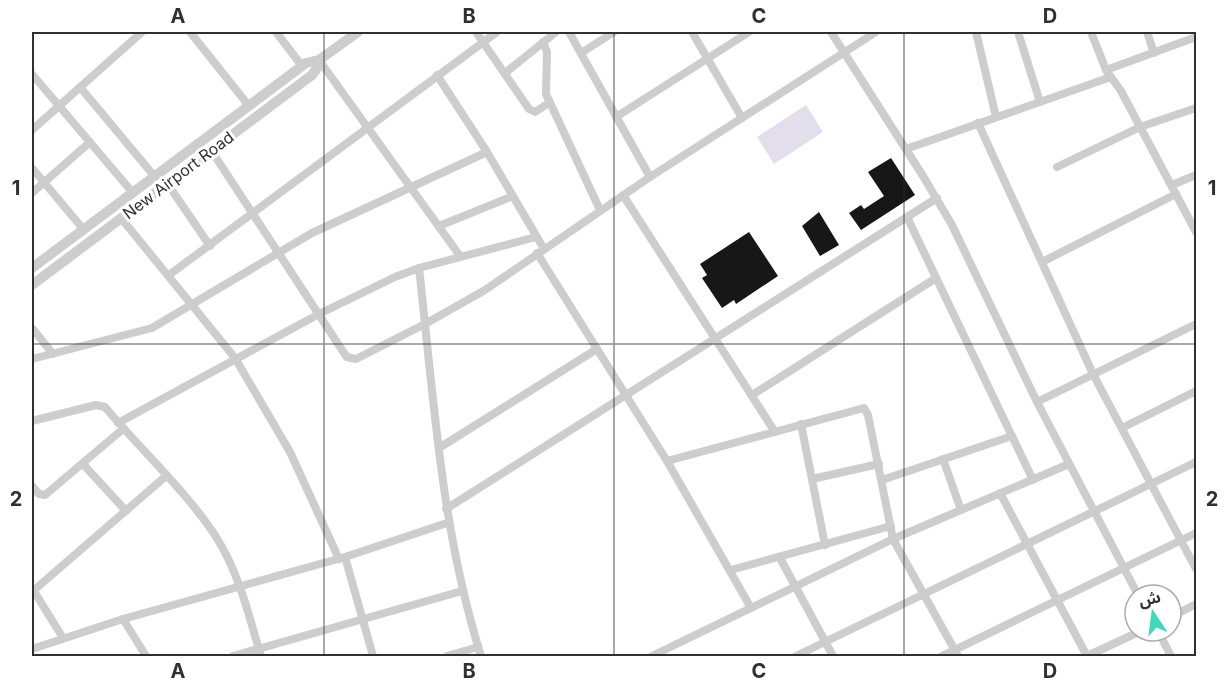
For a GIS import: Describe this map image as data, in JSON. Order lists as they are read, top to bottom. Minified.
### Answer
{"streets":{"street":["New Airport Road"]},"north":"top","grid":{"columns":["A","B","C","D"],"rows":["1","2"]}}
